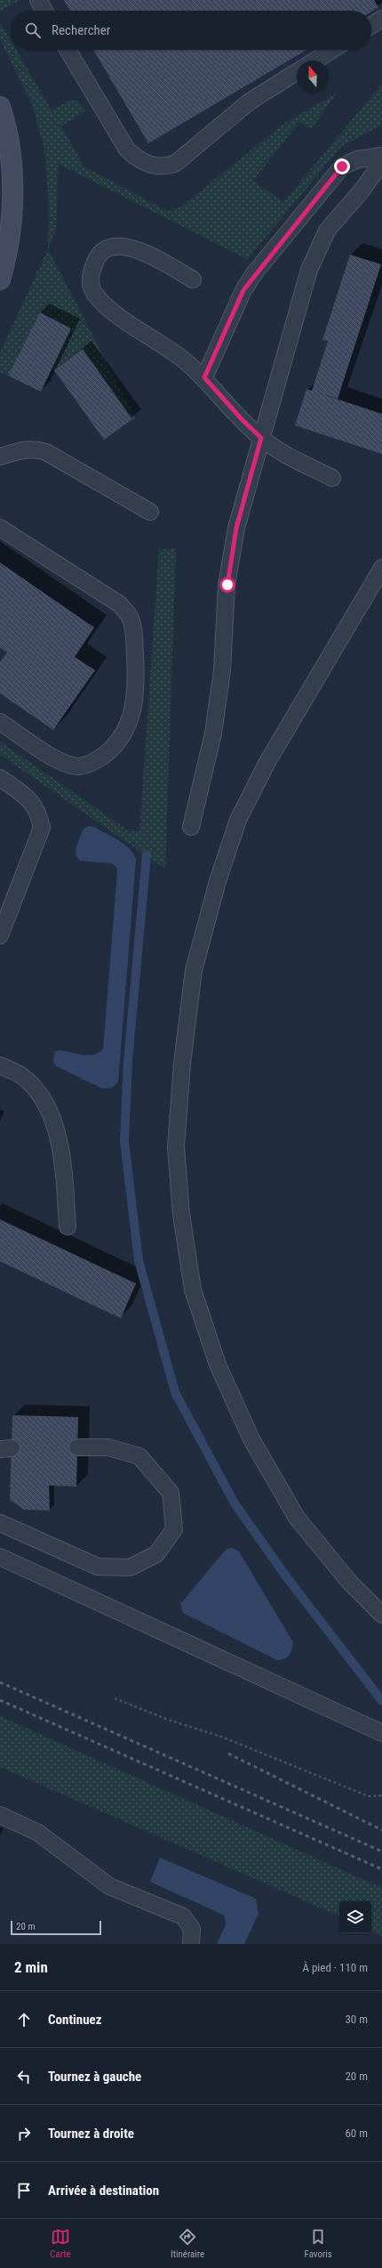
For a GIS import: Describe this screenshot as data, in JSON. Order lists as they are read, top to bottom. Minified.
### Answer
{"scale_bar":"20 m","north":"top","page":{"search":"Rechercher","scale":"20 m","heading":["2 min","À pied · 110 m"],"list":[["Continuez","30 m"],["Tournez à gauche","20 m"],["Tournez à droite","60 m"],"Arrivée à destination"],"nav":["Carte","Itinéraire","Favoris"]}}
